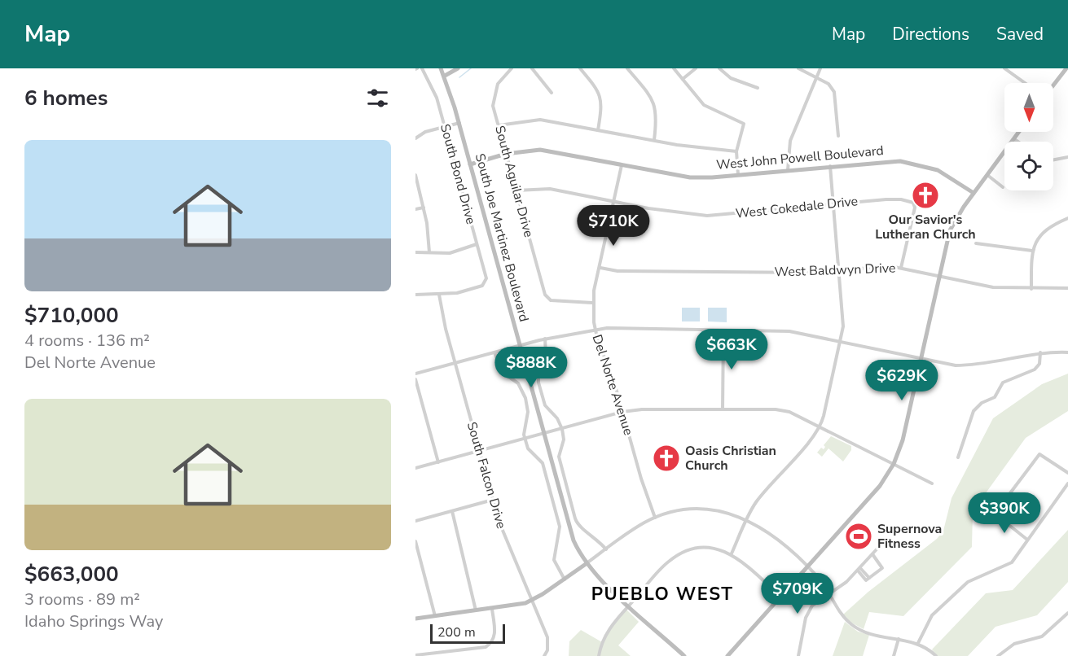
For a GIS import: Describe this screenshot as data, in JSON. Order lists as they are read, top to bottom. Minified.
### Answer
{"streets":{"main road":["West John Powell Boulevard","South Joe Martinez Boulevard"],"street":["South Bond Drive","South Aguilar Drive","West Cokedale Drive","West Baldwyn Drive","Del Norte Avenue","South Falcon Drive"]},"crossings":[["West John Powell Boulevard","South Aguilar Drive"],["West John Powell Boulevard","South Joe Martinez Boulevard"],["West John Powell Boulevard","Del Norte Avenue"],["South Bond Drive","South Falcon Drive"],["South Aguilar Drive","West Cokedale Drive"],["South Aguilar Drive","Del Norte Avenue"],["West Cokedale Drive","West Baldwyn Drive"],["West Cokedale Drive","Del Norte Avenue"],["West Baldwyn Drive","Del Norte Avenue"]],"districts":["PUEBLO WEST"],"places":{"church":["Our Savior's Lutheran Church","Oasis Christian Church"],"sports":["Supernova Fitness"]},"scale_bar":"200 m","north":"bottom","page":{"header":"Map","nav":["Map","Directions","Saved"],"heading":"6 homes","list":[{"name":"$710,000","note":"4 rooms · 136 m² · Del Norte Avenue"},{"name":"$663,000","note":"3 rooms · 89 m² · Idaho Springs Way"}],"price":["$710K","$663K","$888K","$629K","$390K","$709K"],"scale":"200 m"}}
